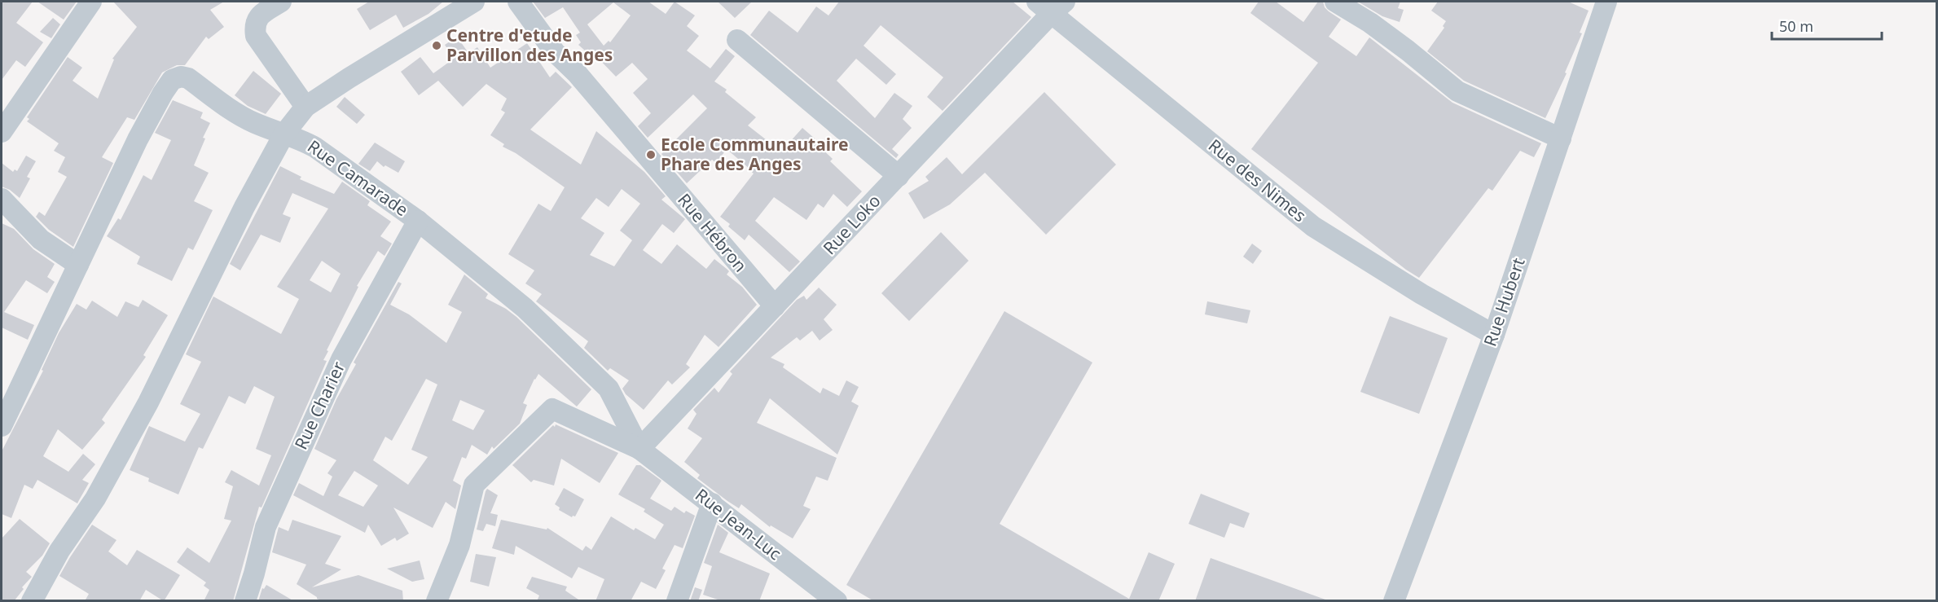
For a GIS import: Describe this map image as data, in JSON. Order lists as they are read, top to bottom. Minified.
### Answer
{"streets":{"street":["Rue Camarade","Rue des Nimes","Rue Loko","Rue Hébron","Rue Hubert","Rue Charier","Rue Jean-Luc"]},"crossings":[["Rue Camarade","Rue Loko"],["Rue Camarade","Rue Charier"],["Rue Camarade","Rue Jean-Luc"],["Rue des Nimes","Rue Loko"],["Rue des Nimes","Rue Hubert"],["Rue Loko","Rue Hébron"],["Rue Loko","Rue Jean-Luc"]],"places":["Centre d'etude Parvillon des Anges","Ecole Communautaire Phare des Anges"],"scale_bar":"50 m"}
